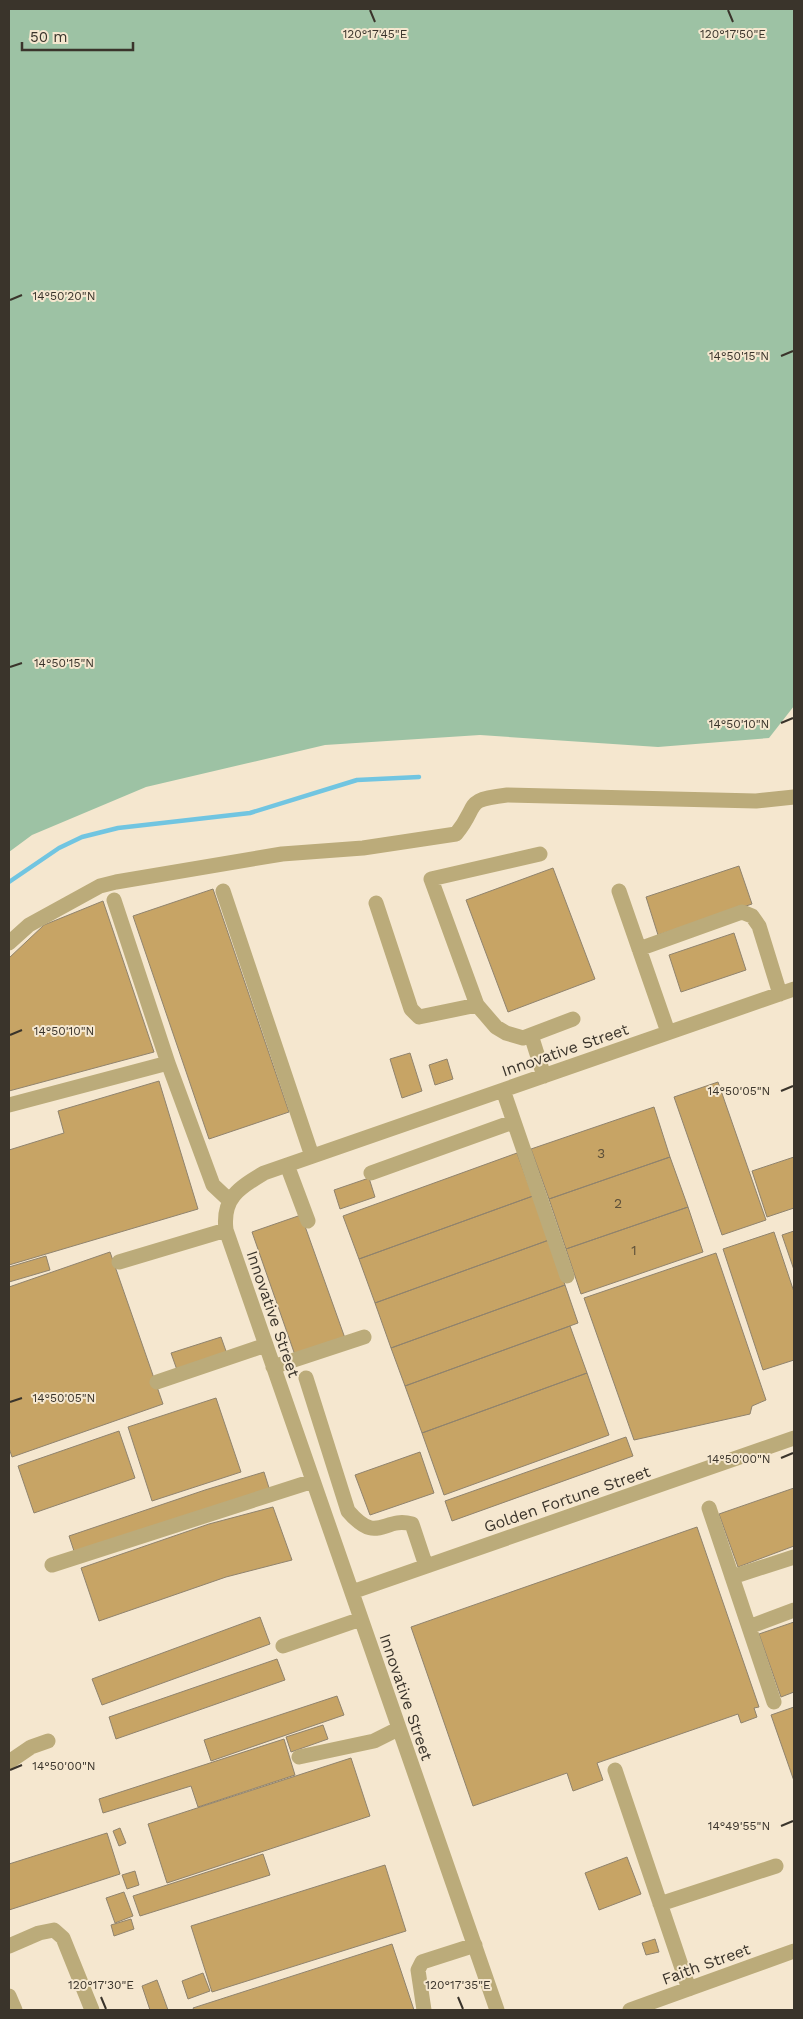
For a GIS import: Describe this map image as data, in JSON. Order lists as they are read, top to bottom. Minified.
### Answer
{"streets":{"street":["Innovative Street","Golden Fortune Street","Faith Street"]},"crossings":[["Innovative Street","Golden Fortune Street"]],"house_numbers":["3","2","1"],"scale_bar":"50 m","coordinates":["120°17'45\"E","120°17'50\"E","14°50'20\"N","14°50'15\"N","14°50'10\"N","14°50'05\"N","14°50'00\"N","14°49'55\"N","120°17'30\"E","120°17'35\"E"]}
